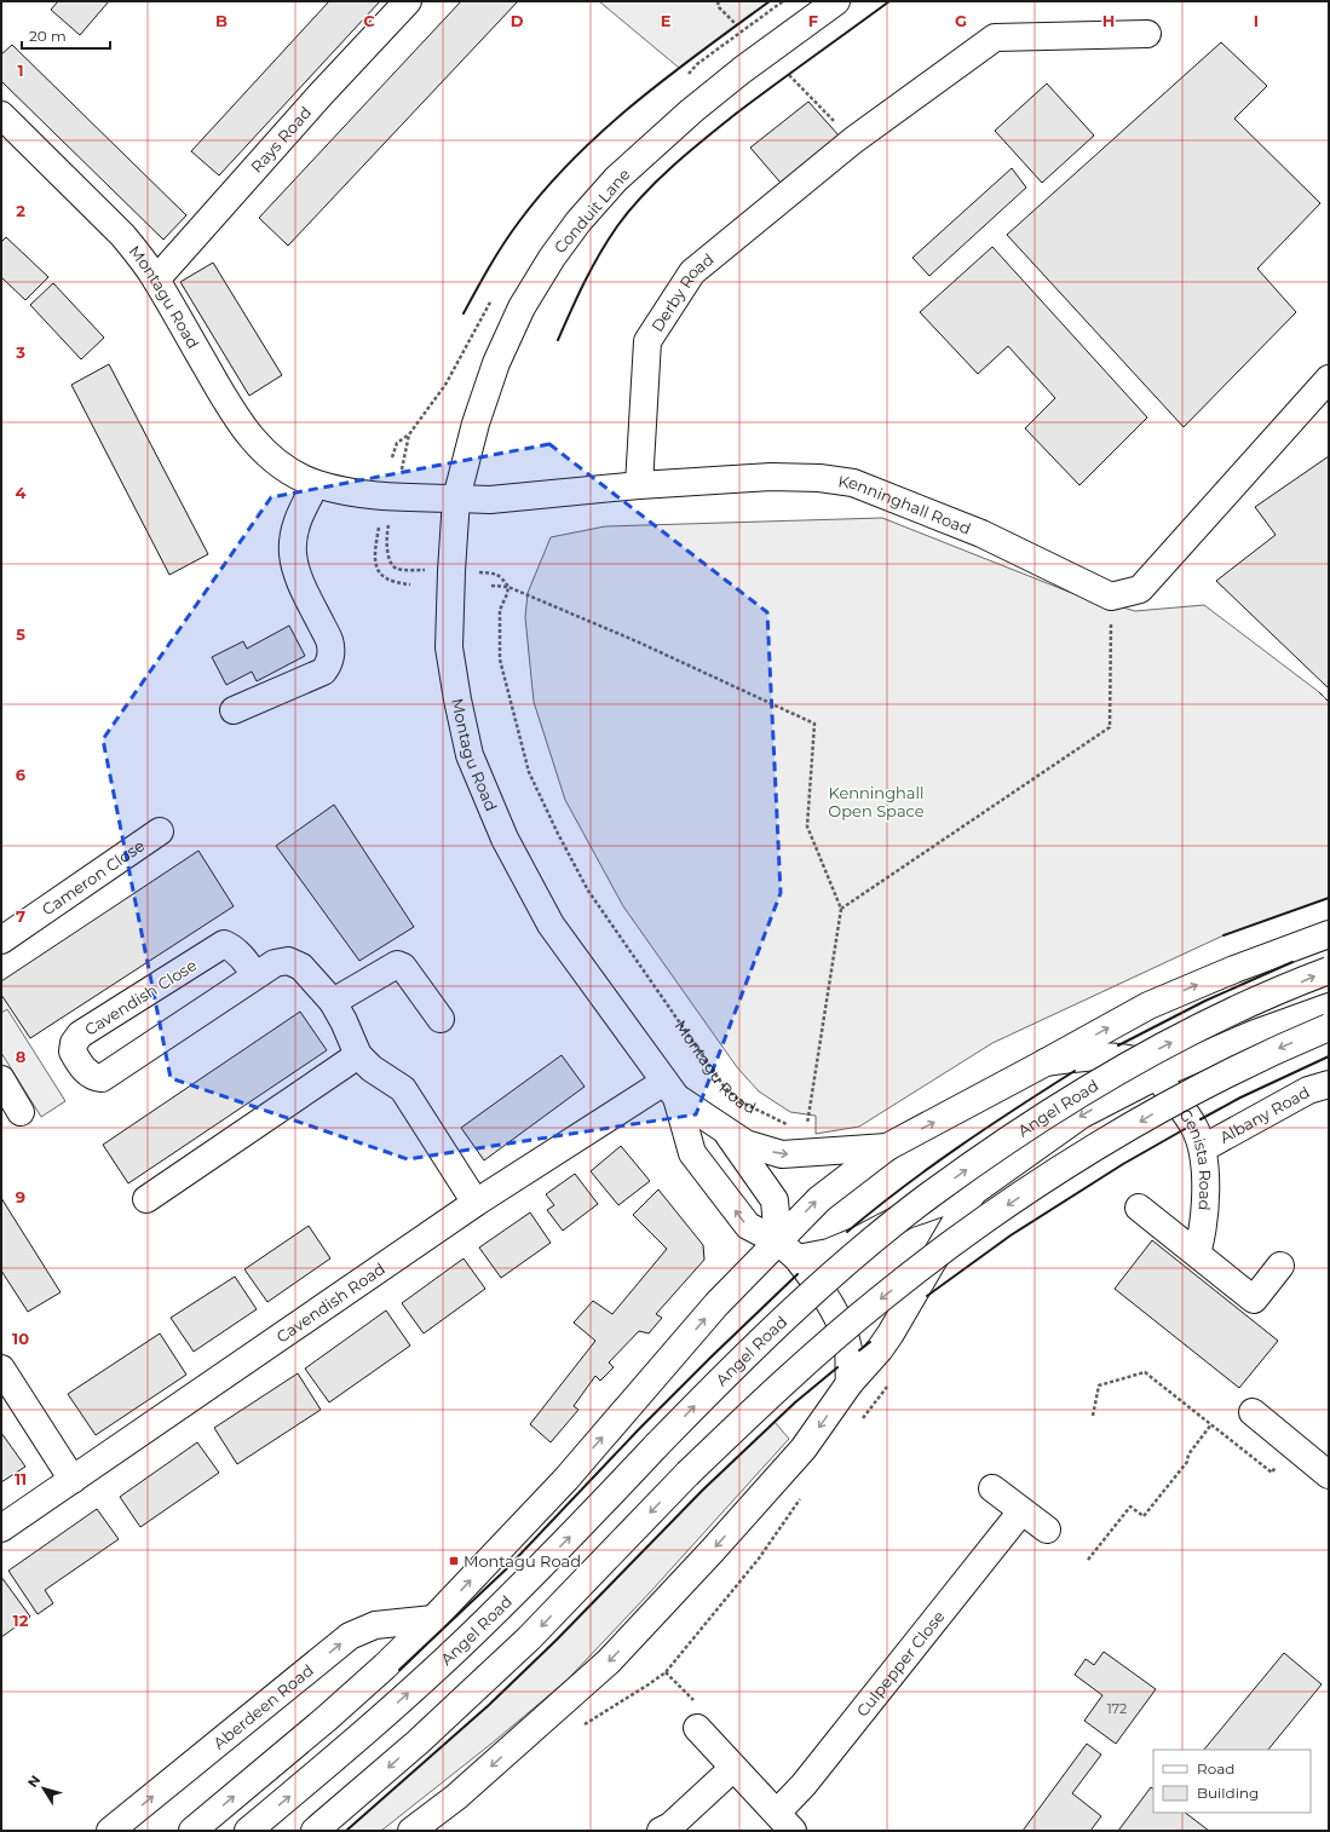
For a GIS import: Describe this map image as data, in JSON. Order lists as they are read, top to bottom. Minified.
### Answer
{"streets":{"main road":["Rays Road","Conduit Lane","Derby Road","Montagu Road","Kenninghall Road","Cameron Close","Cavendish Close","Angel Road","Albany Road","Genista Road","Cavendish Road","Culpepper Close","Aberdeen Road"]},"crossings":[["Rays Road","Montagu Road"],["Conduit Lane","Montagu Road"],["Conduit Lane","Kenninghall Road"],["Derby Road","Kenninghall Road"],["Montagu Road","Kenninghall Road"],["Montagu Road","Cavendish Road"],["Cavendish Close","Cavendish Road"],["Angel Road","Genista Road"],["Albany Road","Genista Road"]],"parks":["Kenninghall Open Space"],"places":{"transit":["Montagu Road"]},"house_numbers":["172"],"legend":["Road","Building"],"scale_bar":"20 m","north":"top left","grid":{"columns":["B","C","D","E","F","G","H","I"],"rows":["1","2","3","4","5","6","7","8","9","10","11","12"]}}
